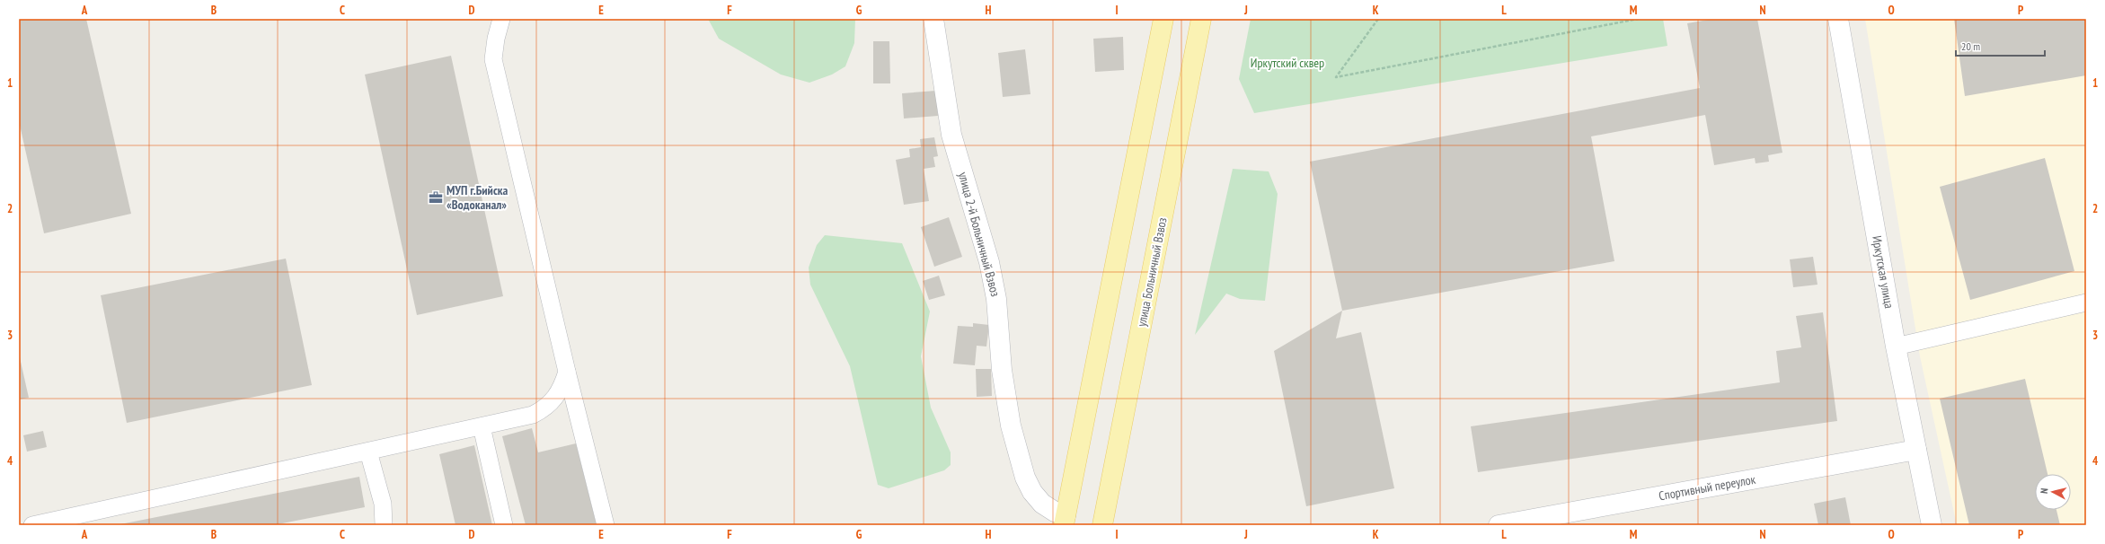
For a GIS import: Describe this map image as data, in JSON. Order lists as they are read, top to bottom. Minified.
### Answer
{"streets":{"main road":["улица Больничный Взвоз"],"street":["улица 2-й Больничный Взвоз","Иркутская улица","Спортивный переулок"]},"crossings":[["Иркутская улица","Спортивный переулок"]],"parks":["Иркутский сквер"],"places":{"office":["МУП г.Бийска «Водоканал»"]},"scale_bar":"20 m","north":"left","grid":{"columns":["A","B","C","D","E","F","G","H","I","J","K","L","M","N","O","P"],"rows":["1","2","3","4"]}}
